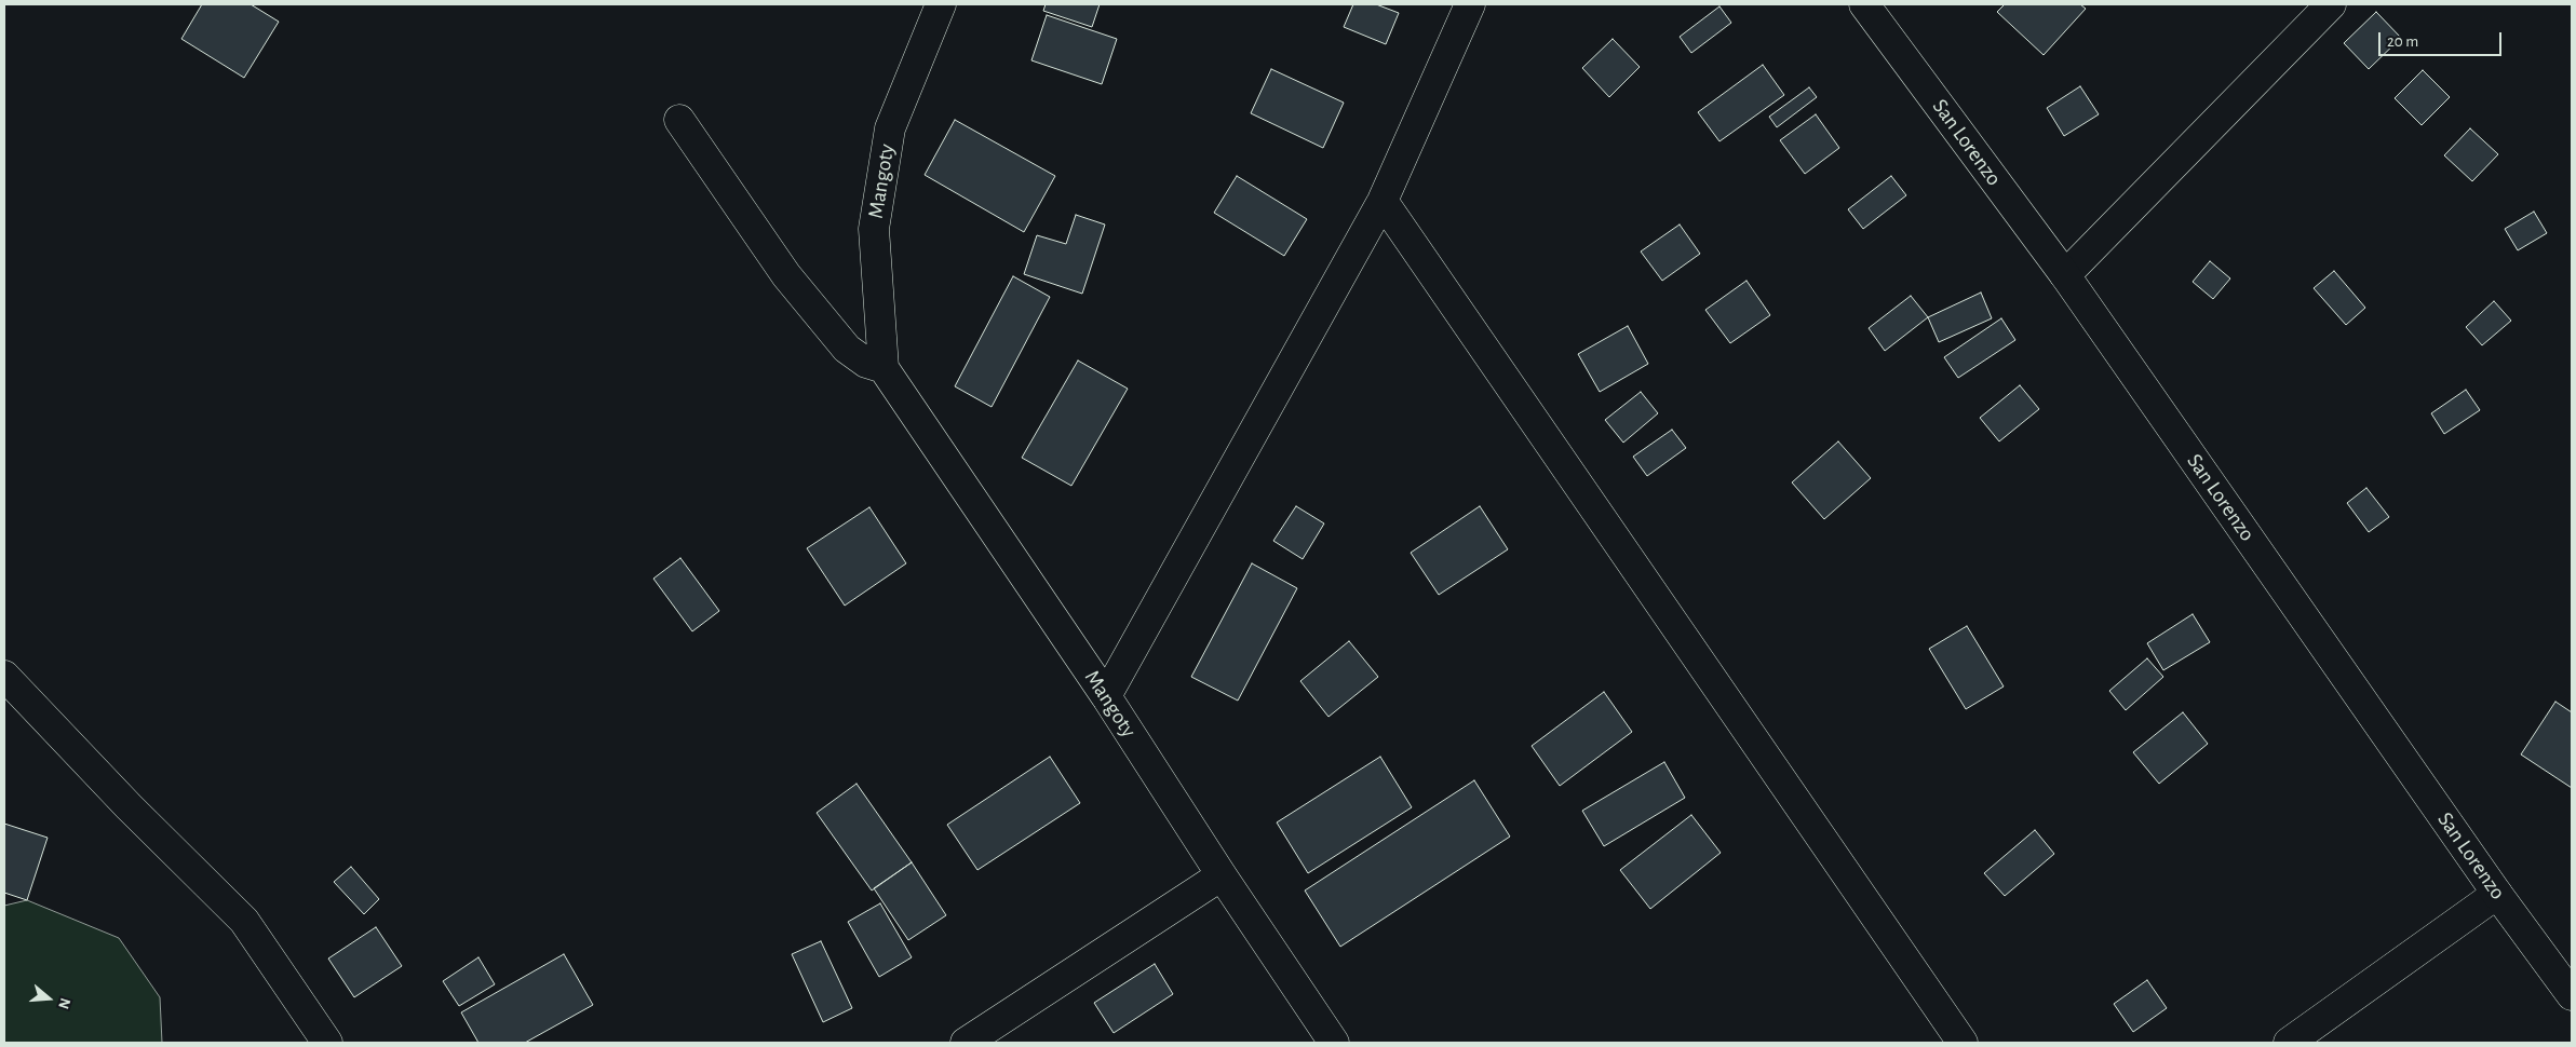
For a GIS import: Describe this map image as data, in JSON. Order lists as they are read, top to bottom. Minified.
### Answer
{"streets":{"street":["San Lorenzo","Mangoty"]},"scale_bar":"20 m","north":"right"}
